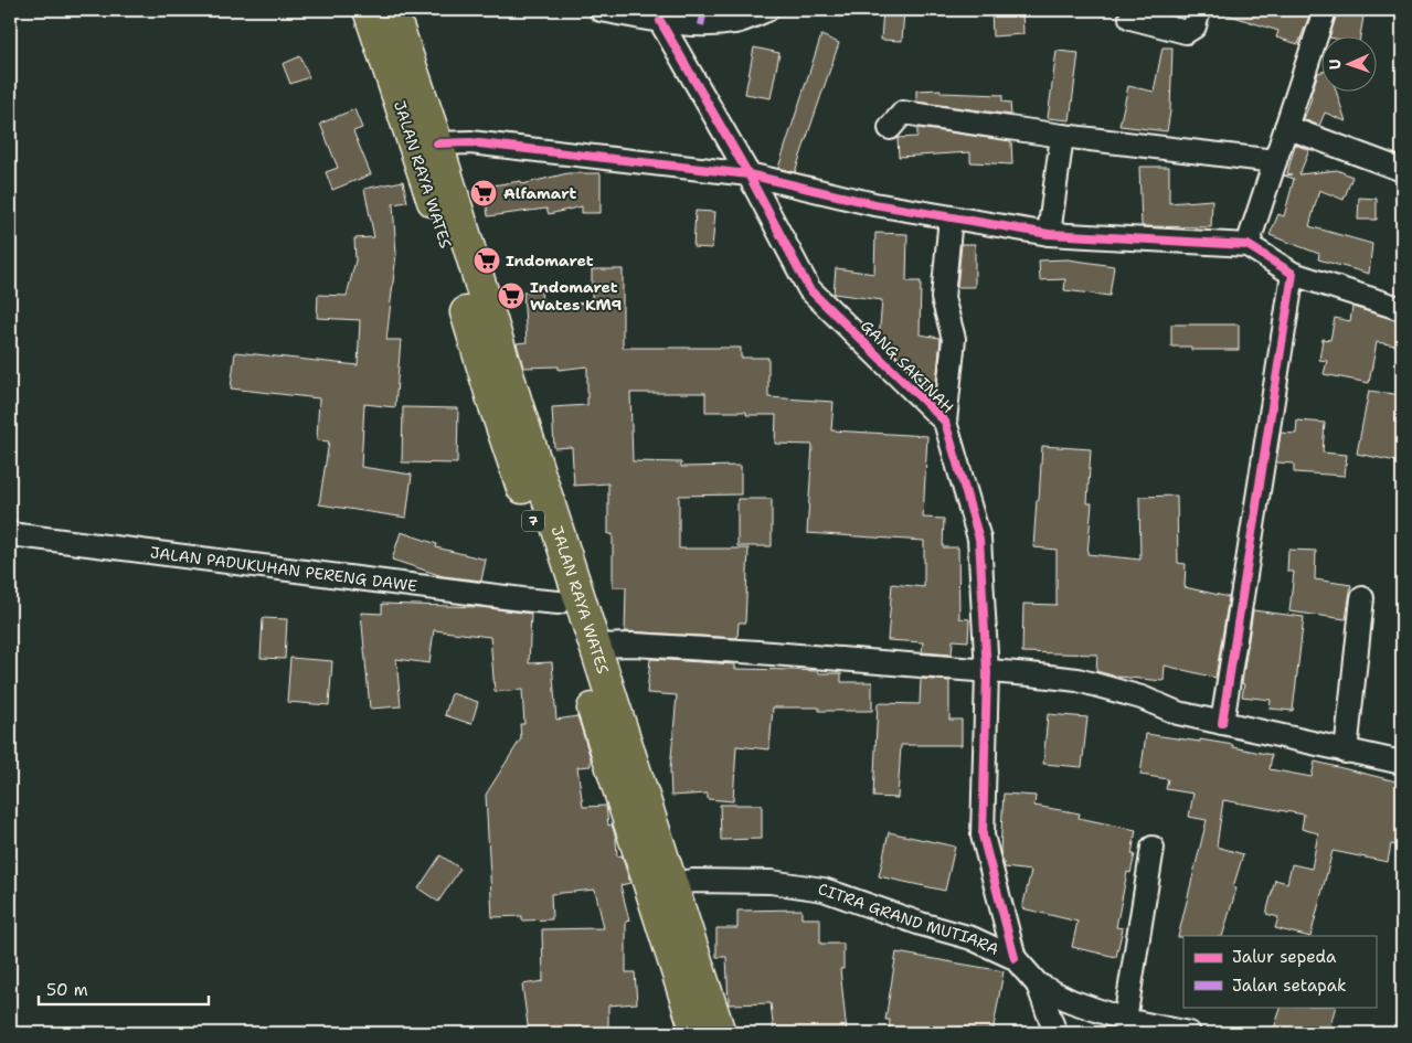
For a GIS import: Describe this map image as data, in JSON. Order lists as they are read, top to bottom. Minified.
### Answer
{"streets":{"highway":["JALAN RAYA WATES","7"],"street":["GANG SAKINAH","JALAN PADUKUHAN PERENG DAWE","CITRA GRAND MUTIARA"]},"crossings":[["JALAN RAYA WATES","JALAN PADUKUHAN PERENG DAWE"],["JALAN RAYA WATES","CITRA GRAND MUTIARA"],["GANG SAKINAH","CITRA GRAND MUTIARA"]],"places":{"supermarket":["Alfamart","Indomaret","Indomaret Wates KM9"]},"legend":["Jalur sepeda","Jalan setapak"],"scale_bar":"50 m","north":"left"}
